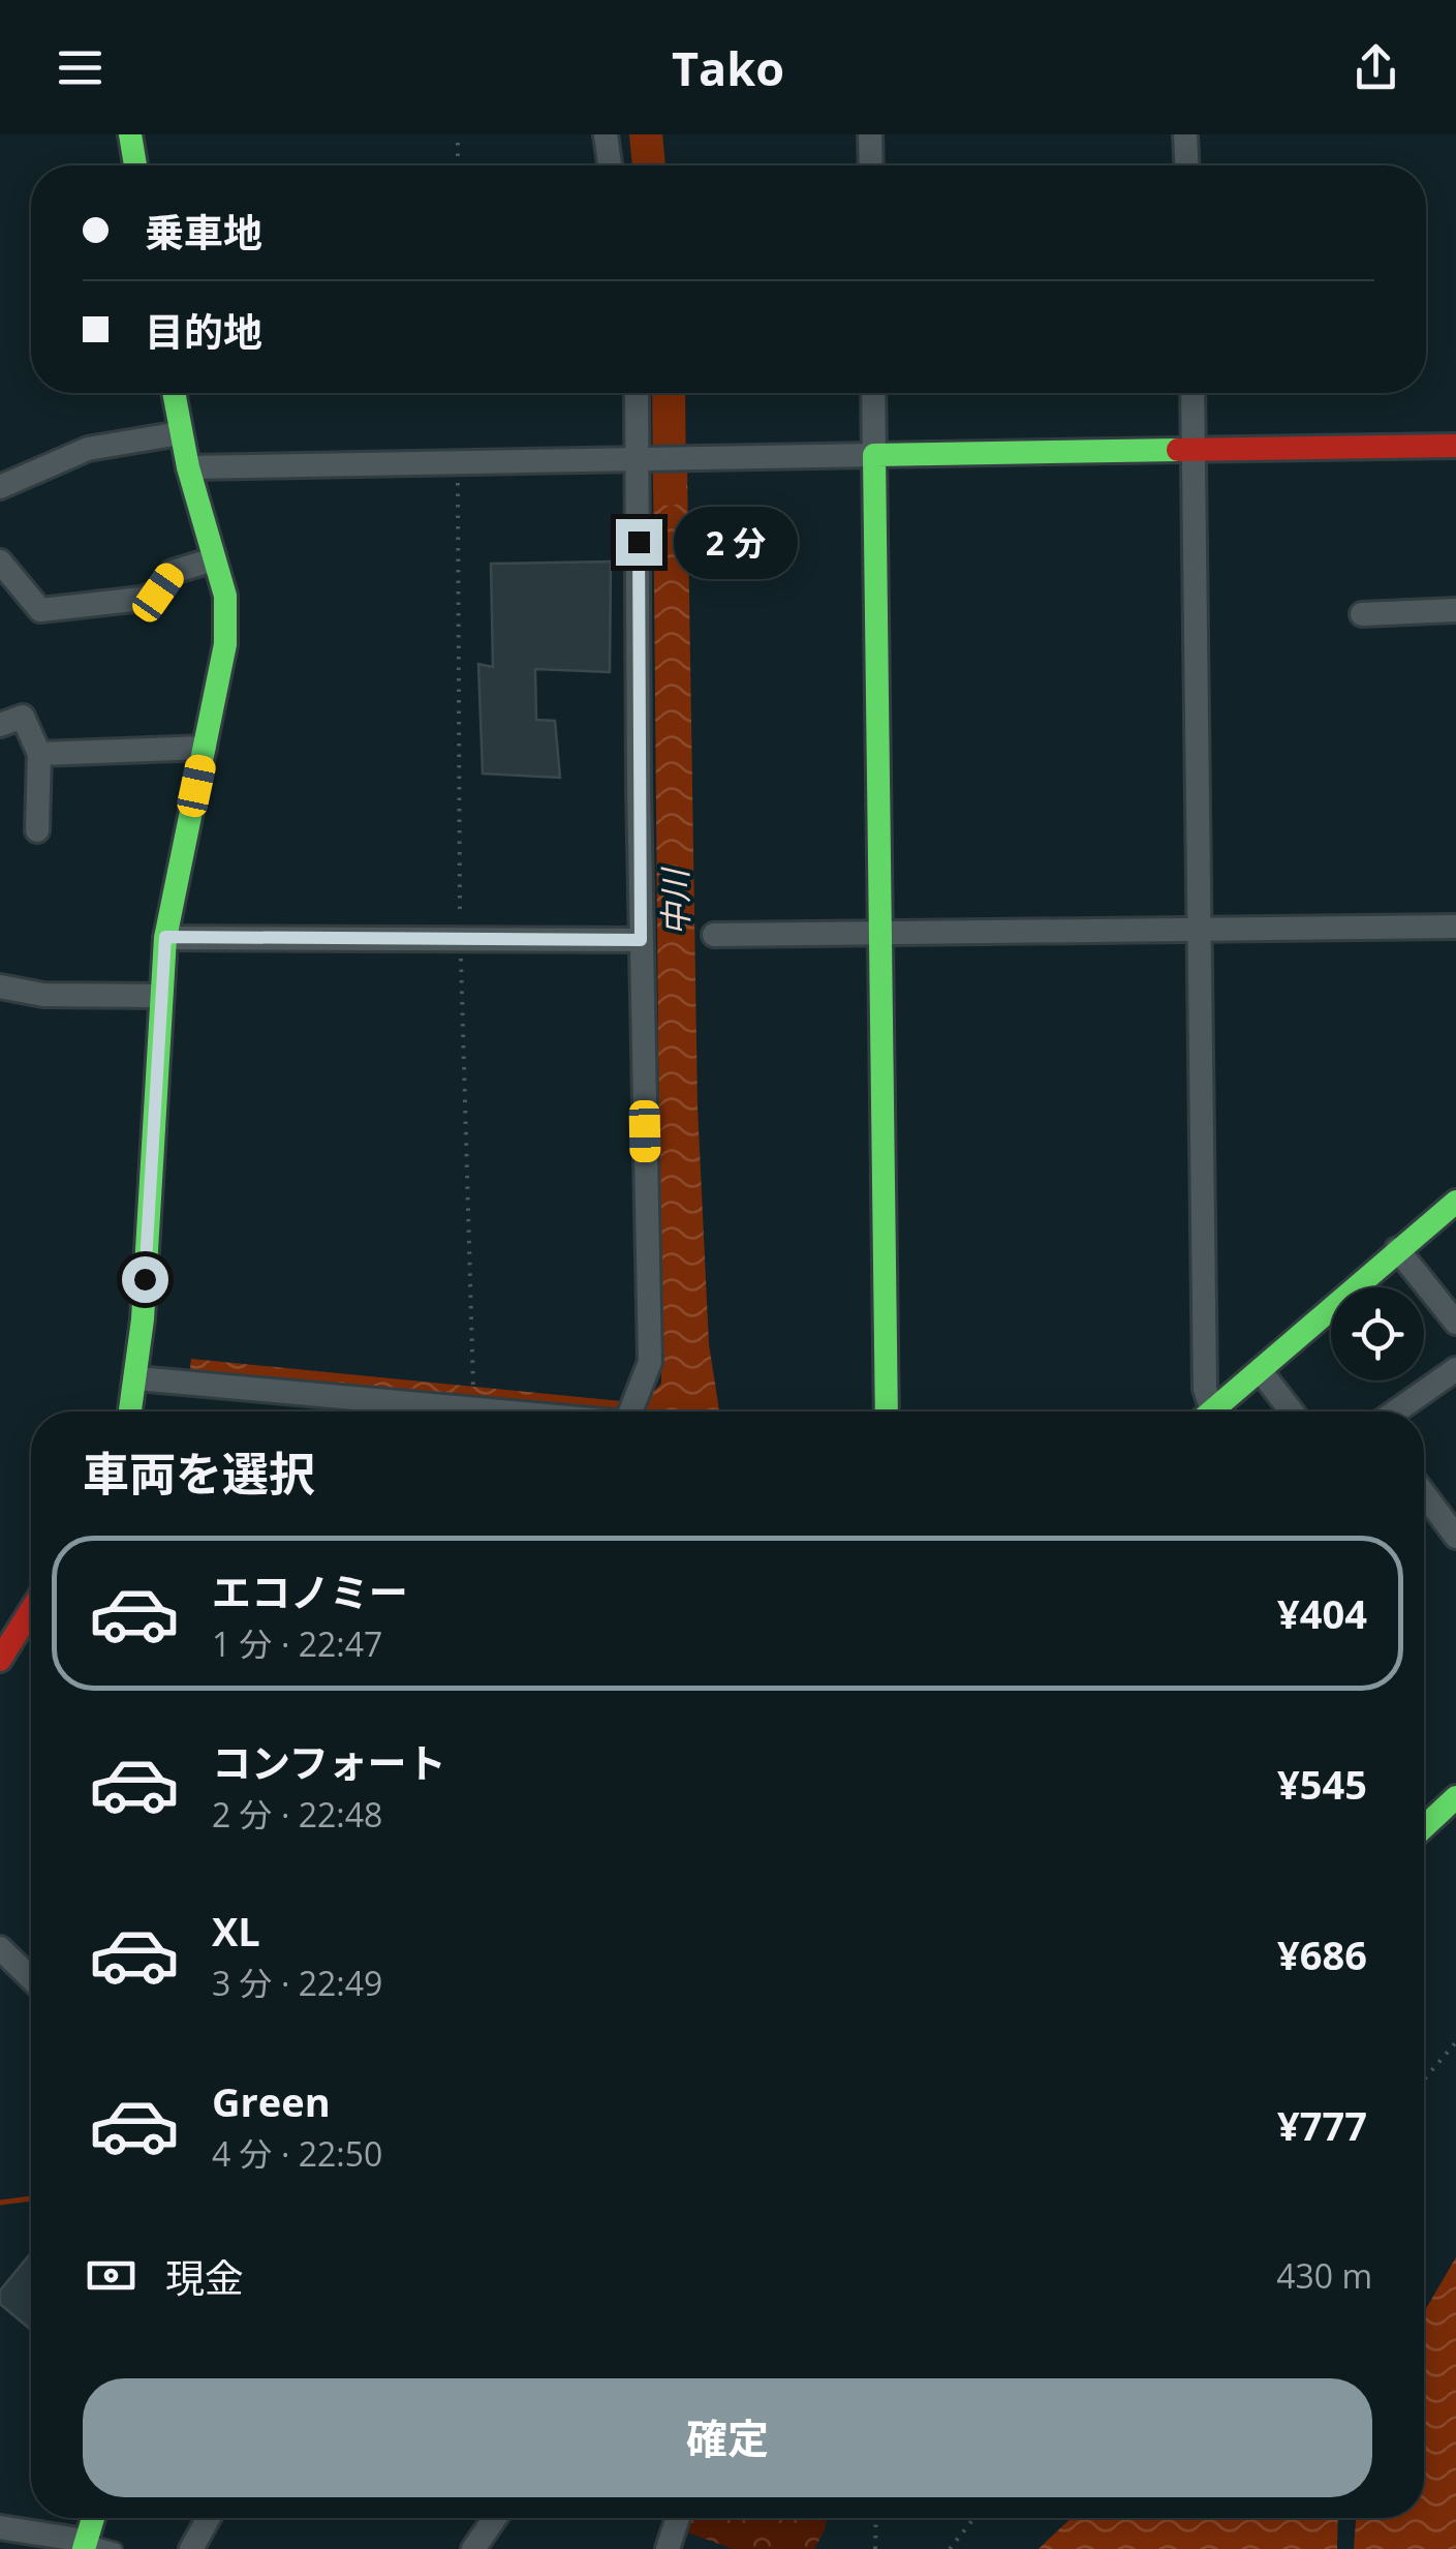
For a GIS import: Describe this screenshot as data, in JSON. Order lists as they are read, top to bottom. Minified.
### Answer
{"water":["中川"],"page":{"header":"Tako","banner":["乗車地","目的地"],"bubble":"2 分","heading":"車両を選択","list":[{"name":"エコノミー","note":"1 分 · 22:47","value":"¥404"},{"name":"コンフォート","note":"2 分 · 22:48","value":"¥545"},{"name":"XL","note":"3 分 · 22:49","value":"¥686"},{"name":"Green","note":"4 分 · 22:50","value":"¥777"}],"pay":["現金","430 m"],"buttons":"確定"}}
